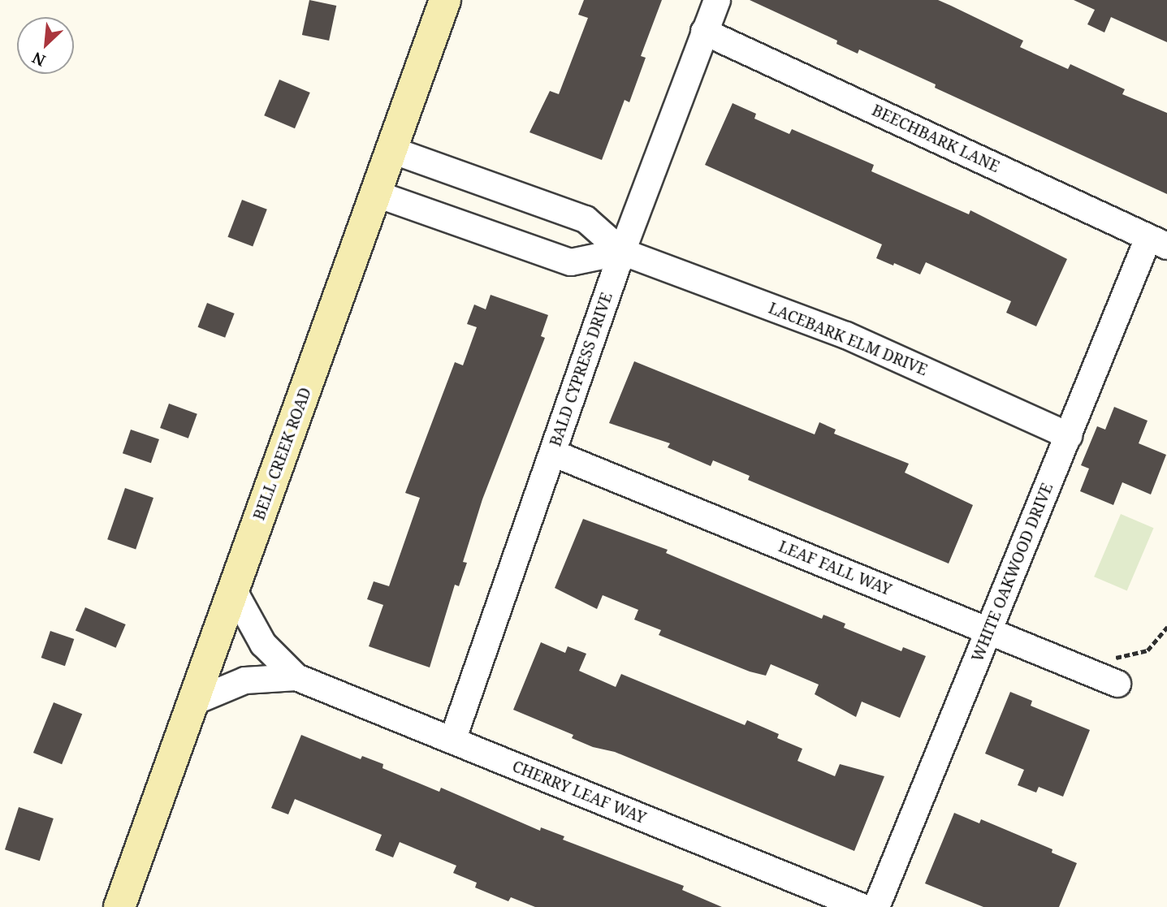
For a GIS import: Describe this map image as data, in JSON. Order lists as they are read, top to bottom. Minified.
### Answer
{"streets":{"street":["BEECHBARK LANE","LACEBARK ELM DRIVE","BALD CYPRESS DRIVE","BELL CREEK ROAD","LEAF FALL WAY","WHITE OAKWOOD DRIVE","CHERRY LEAF WAY"]},"crossings":[["BEECHBARK LANE","BALD CYPRESS DRIVE"],["BEECHBARK LANE","WHITE OAKWOOD DRIVE"],["LACEBARK ELM DRIVE","BALD CYPRESS DRIVE"],["LACEBARK ELM DRIVE","BELL CREEK ROAD"],["LACEBARK ELM DRIVE","WHITE OAKWOOD DRIVE"],["BALD CYPRESS DRIVE","LEAF FALL WAY"],["BALD CYPRESS DRIVE","CHERRY LEAF WAY"],["BELL CREEK ROAD","CHERRY LEAF WAY"],["LEAF FALL WAY","WHITE OAKWOOD DRIVE"]],"north":"bottom left"}
